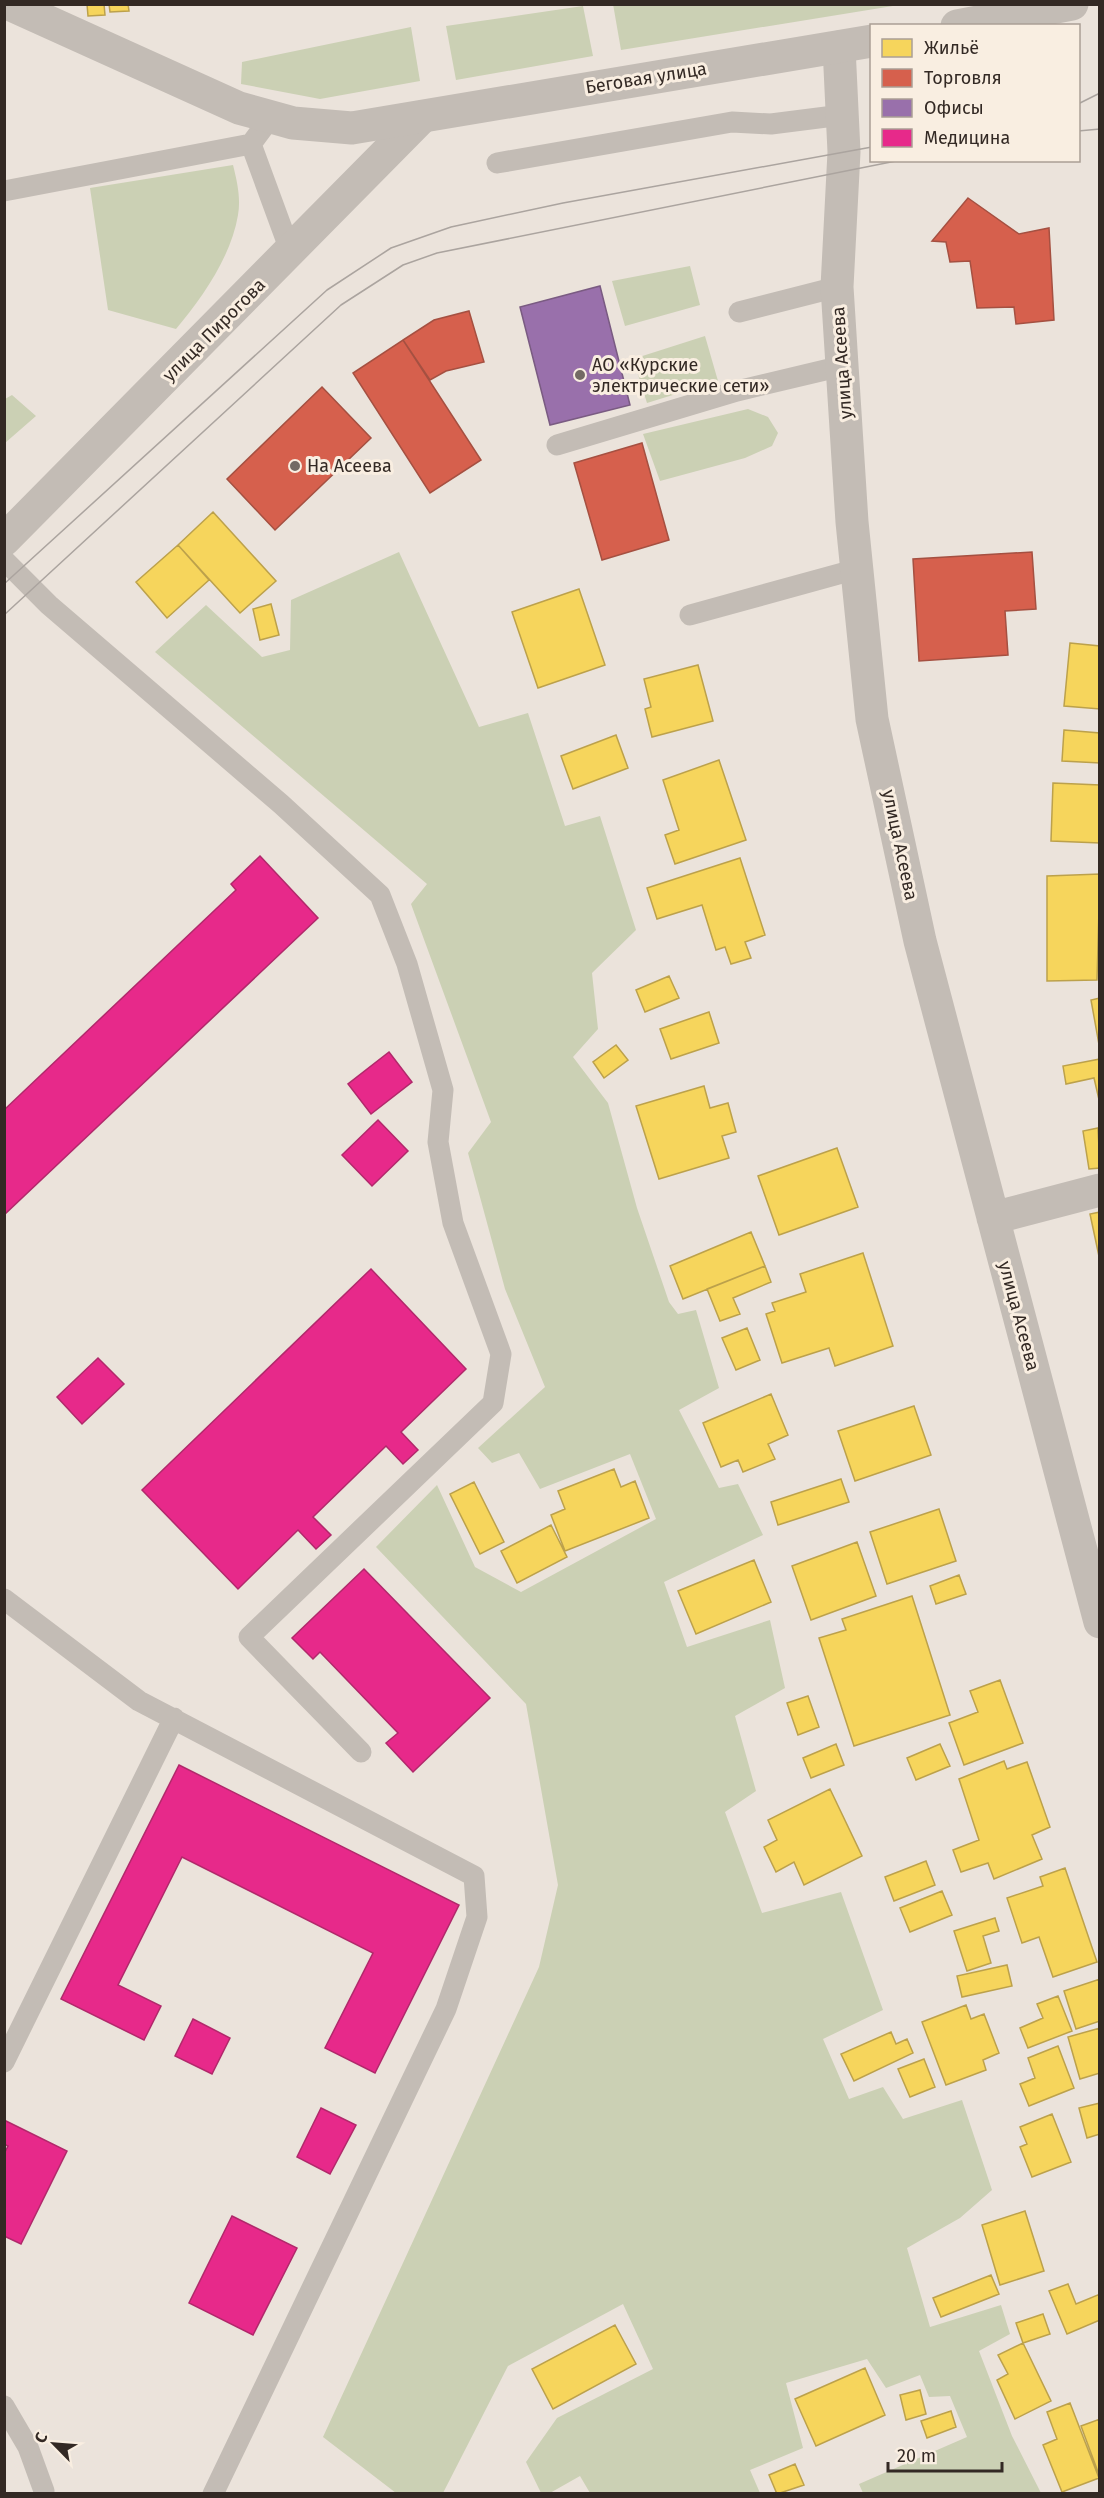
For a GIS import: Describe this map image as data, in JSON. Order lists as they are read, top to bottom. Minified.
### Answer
{"streets":{"street":["Беговая улица","улица Пирогова","улица Асеева"]},"crossings":[["Беговая улица","улица Пирогова"],["Беговая улица","улица Асеева"]],"places":["АО «Курские электрические сети»","На Асеева"],"legend":["Жильё","Торговля","Офисы","Медицина"],"scale_bar":"20 m","north":"top left"}
